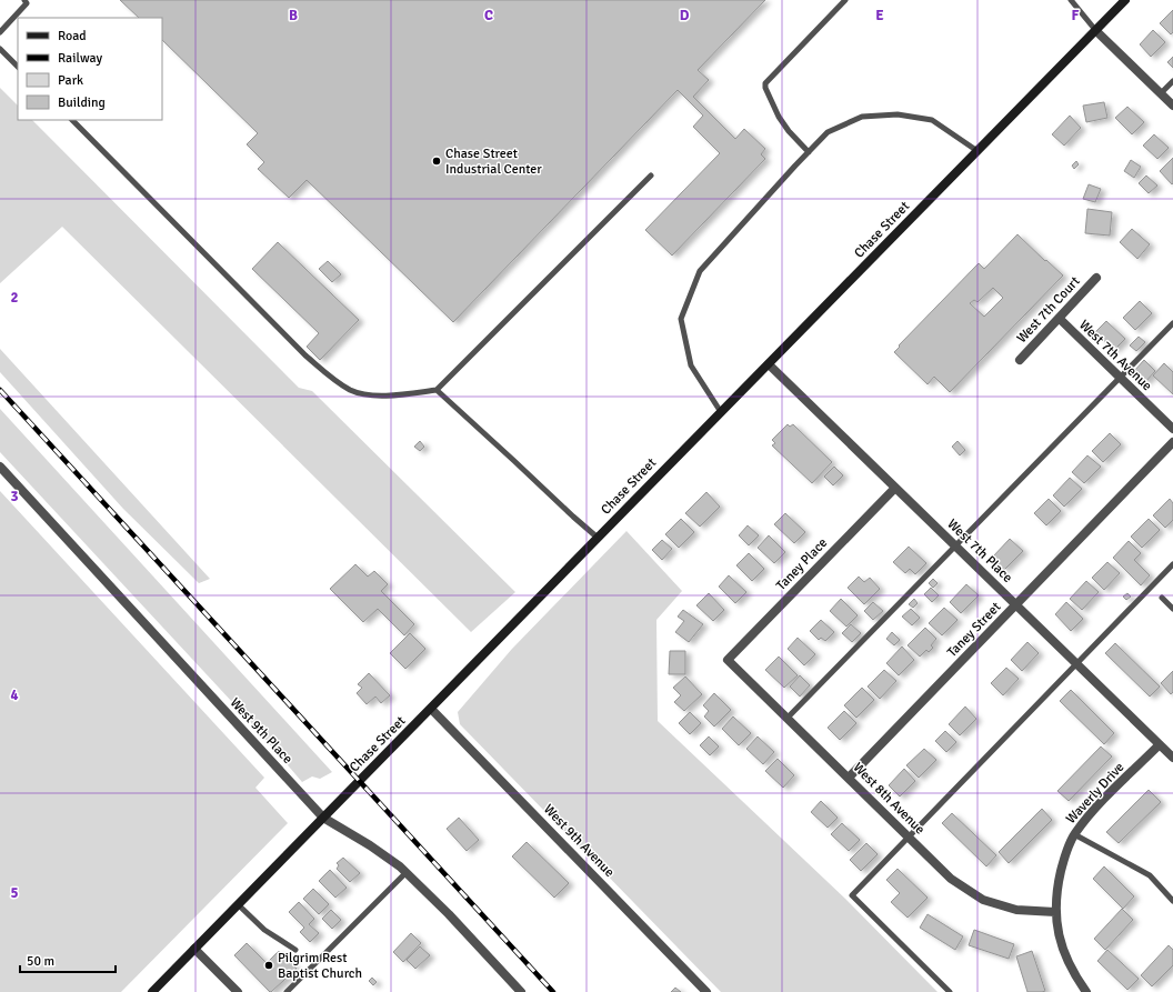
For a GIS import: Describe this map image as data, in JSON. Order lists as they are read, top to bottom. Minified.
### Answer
{"streets":{"street":["Chase Street","West 7th Court","West 7th Avenue","West 7th Place","Taney Place","Taney Street","West 9th Place","Waverly Drive","West 8th Avenue","West 9th Avenue"]},"crossings":[["Chase Street","West 7th Place"],["Chase Street","West 9th Place"],["Chase Street","West 9th Avenue"],["West 7th Court","West 7th Avenue"],["West 7th Place","Taney Place"],["West 7th Place","Taney Street"],["West 7th Place","Waverly Drive"],["Taney Place","West 8th Avenue"],["Taney Street","West 8th Avenue"],["Waverly Drive","West 8th Avenue"]],"places":["Chase Street Industrial Center","Pilgrim Rest Baptist Church"],"legend":["Road","Railway","Park","Building"],"scale_bar":"50 m","grid":{"columns":["B","C","D","E","F"],"rows":["2","3","4","5"]}}
